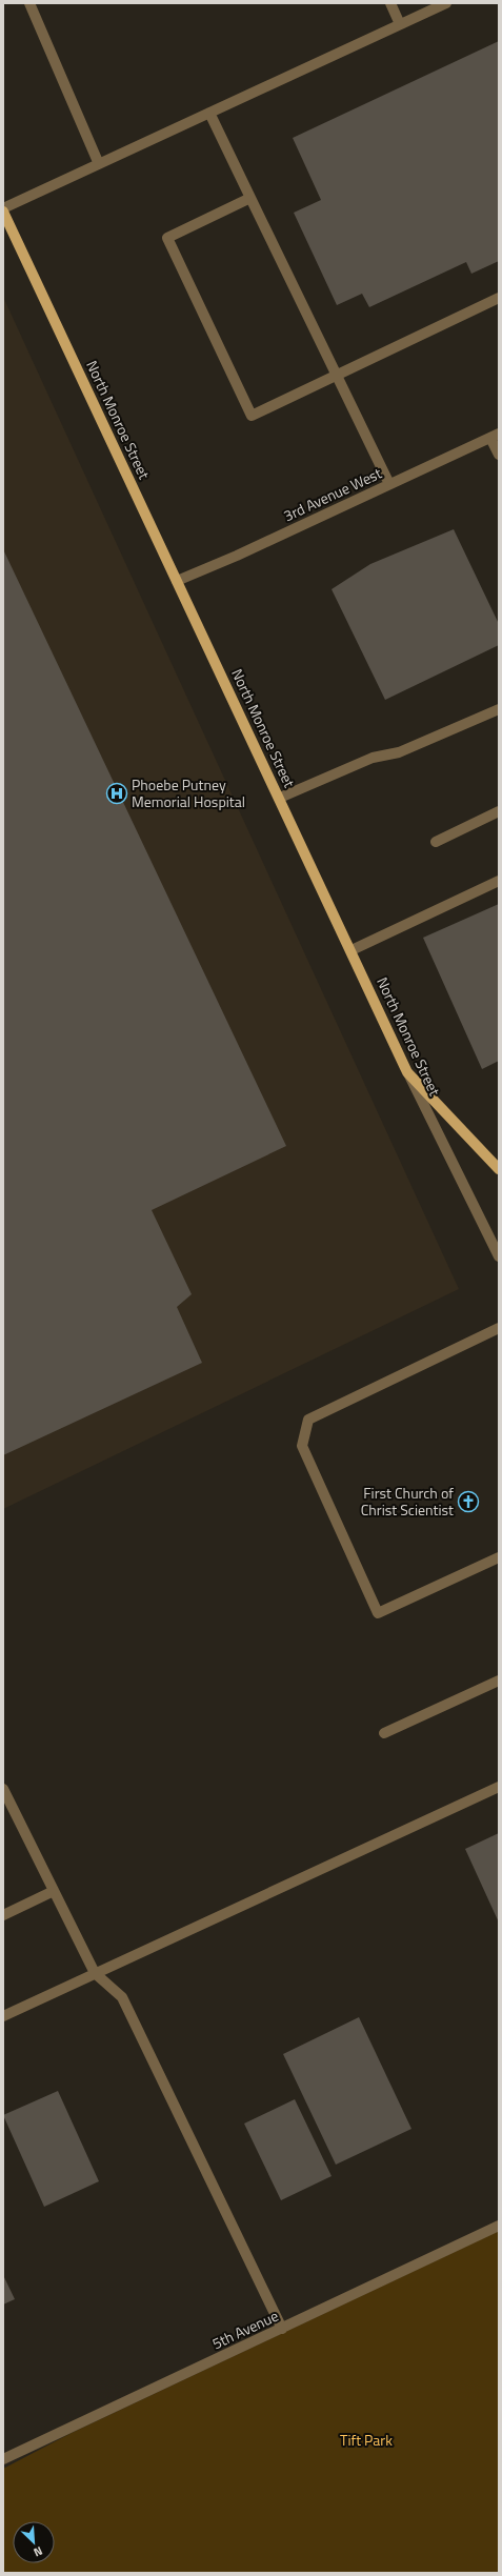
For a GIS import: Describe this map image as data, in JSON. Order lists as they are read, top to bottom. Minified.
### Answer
{"streets":{"main road":["North Monroe Street"],"street":["3rd Avenue West","5th Avenue"]},"crossings":[["North Monroe Street","3rd Avenue West"]],"parks":["Tift Park"],"places":{"hospital":["Phoebe Putney Memorial Hospital"],"church":["First Church of Christ Scientist"]},"north":"bottom right"}
